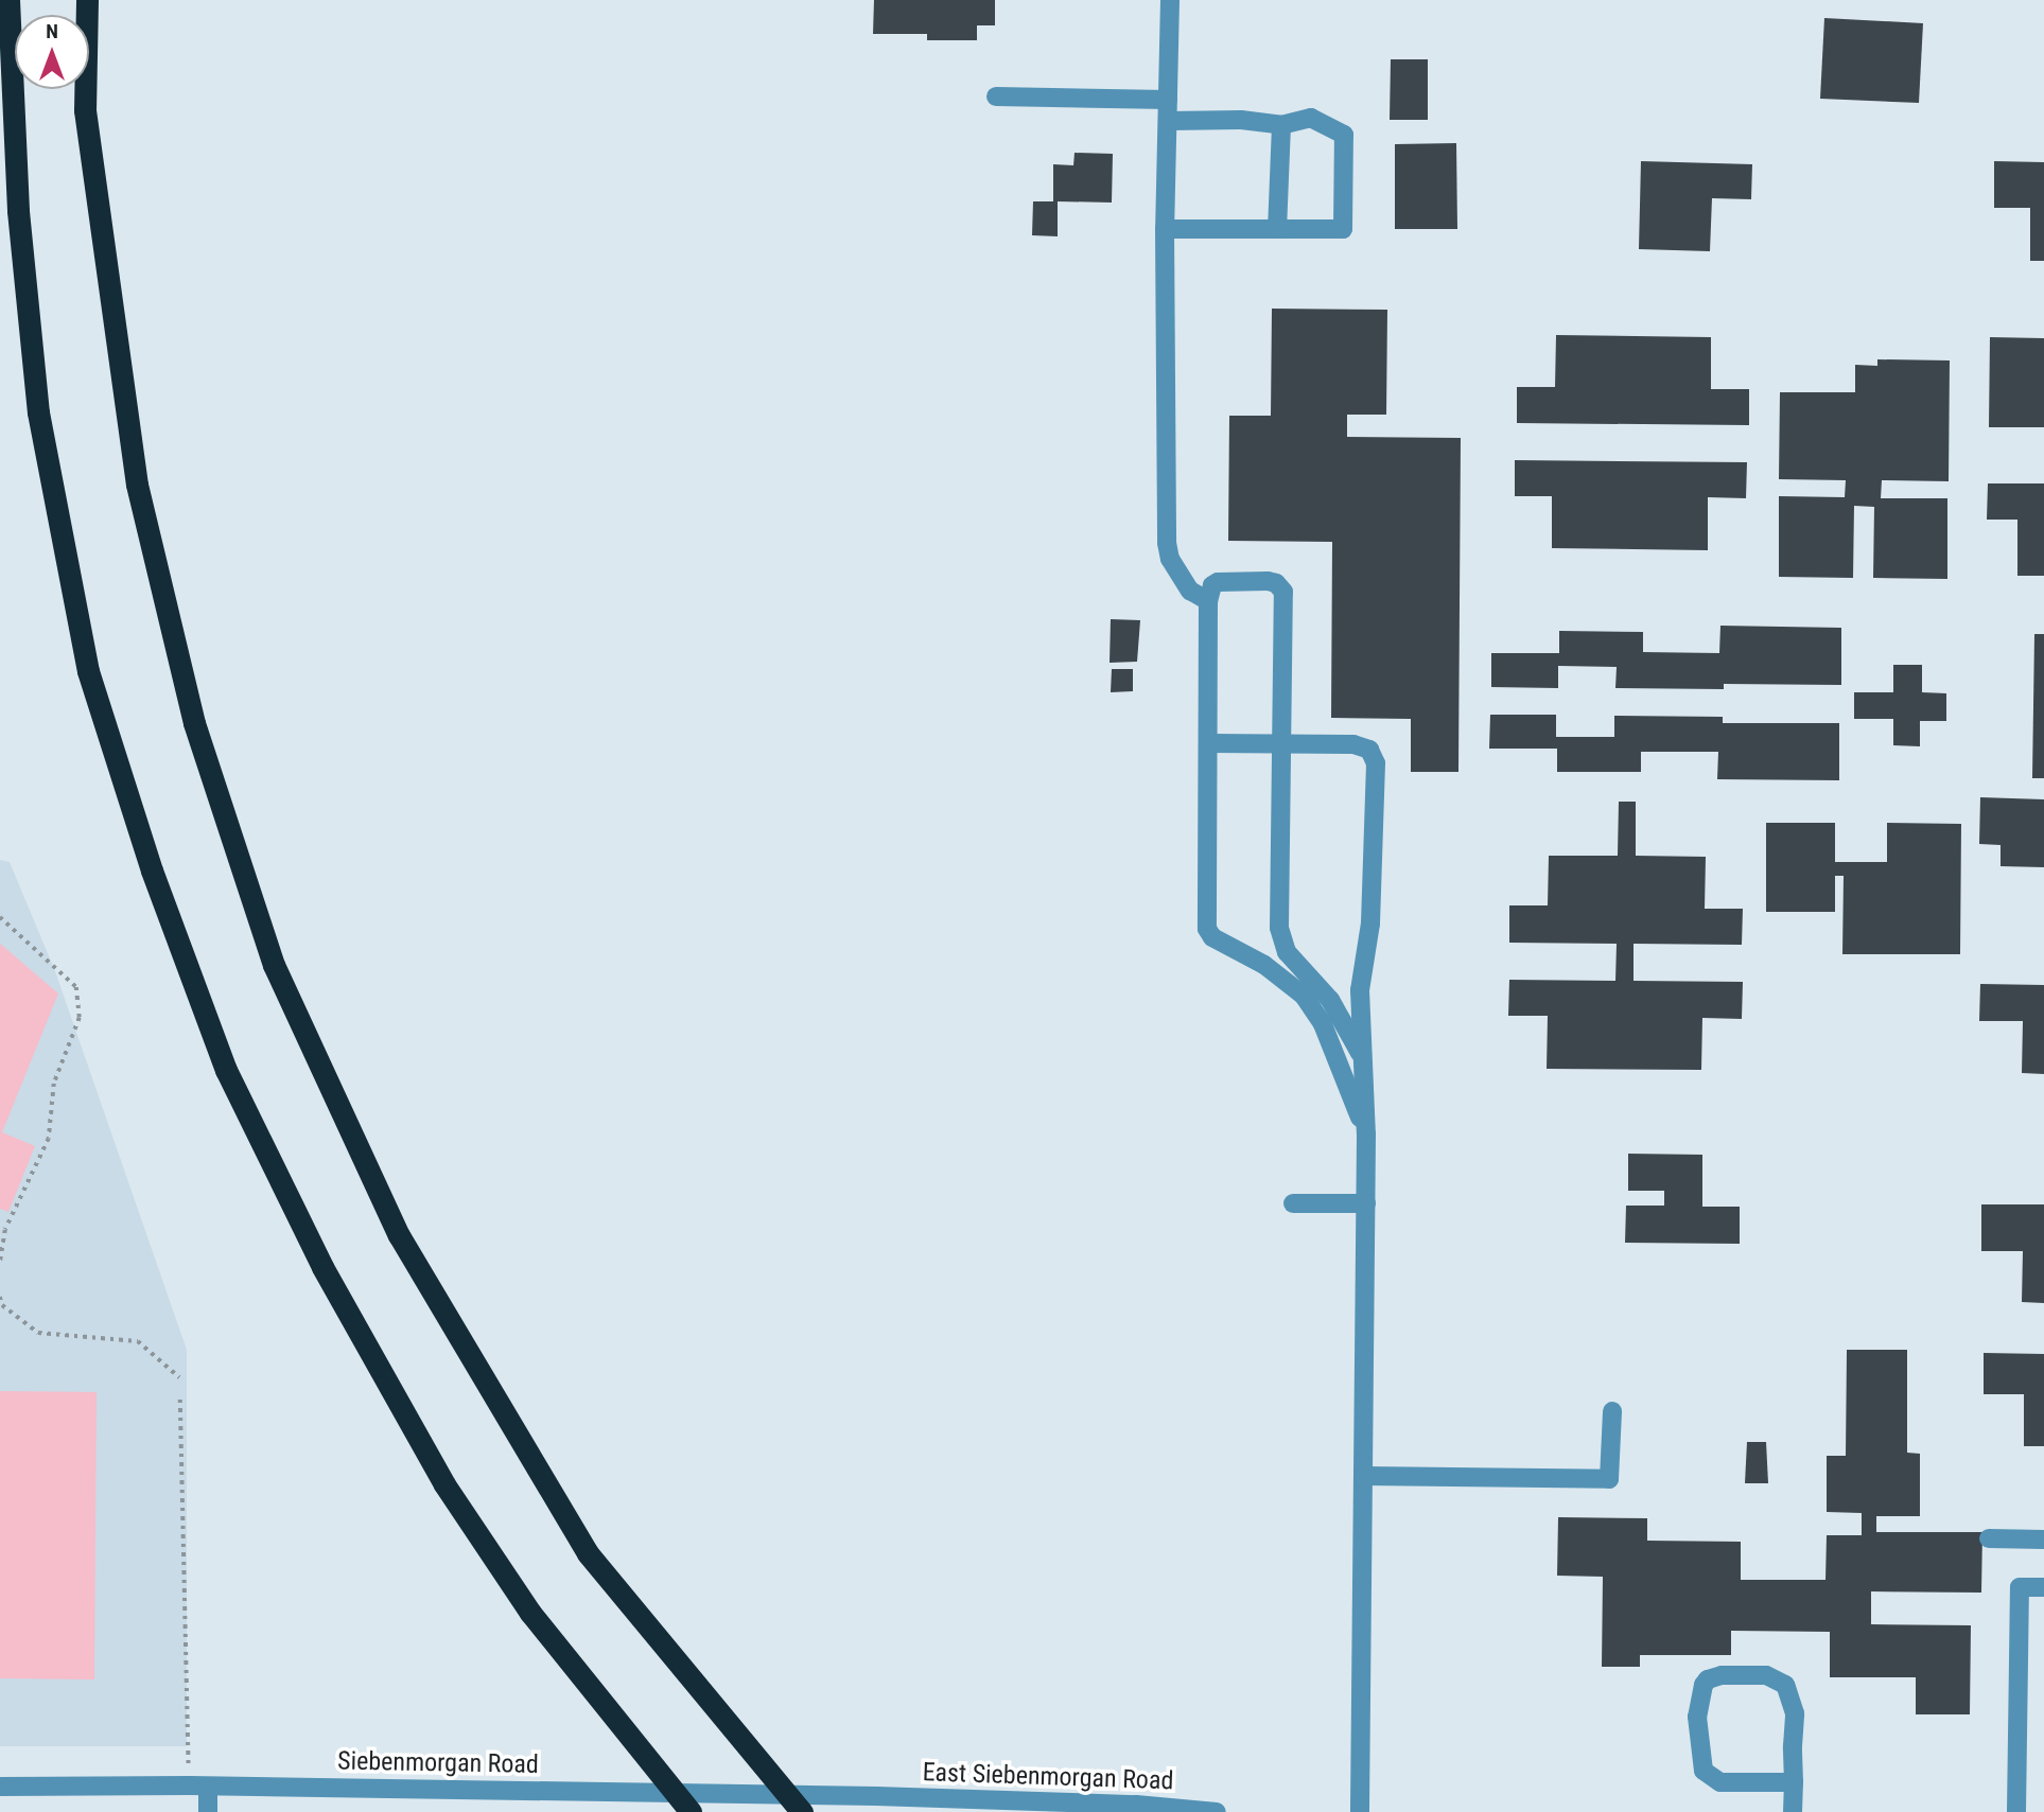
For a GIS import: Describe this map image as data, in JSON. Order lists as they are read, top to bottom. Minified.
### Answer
{"streets":{"street":["Siebenmorgan Road","East Siebenmorgan Road"]},"crossings":[["Siebenmorgan Road","East Siebenmorgan Road"]],"north":"top"}
